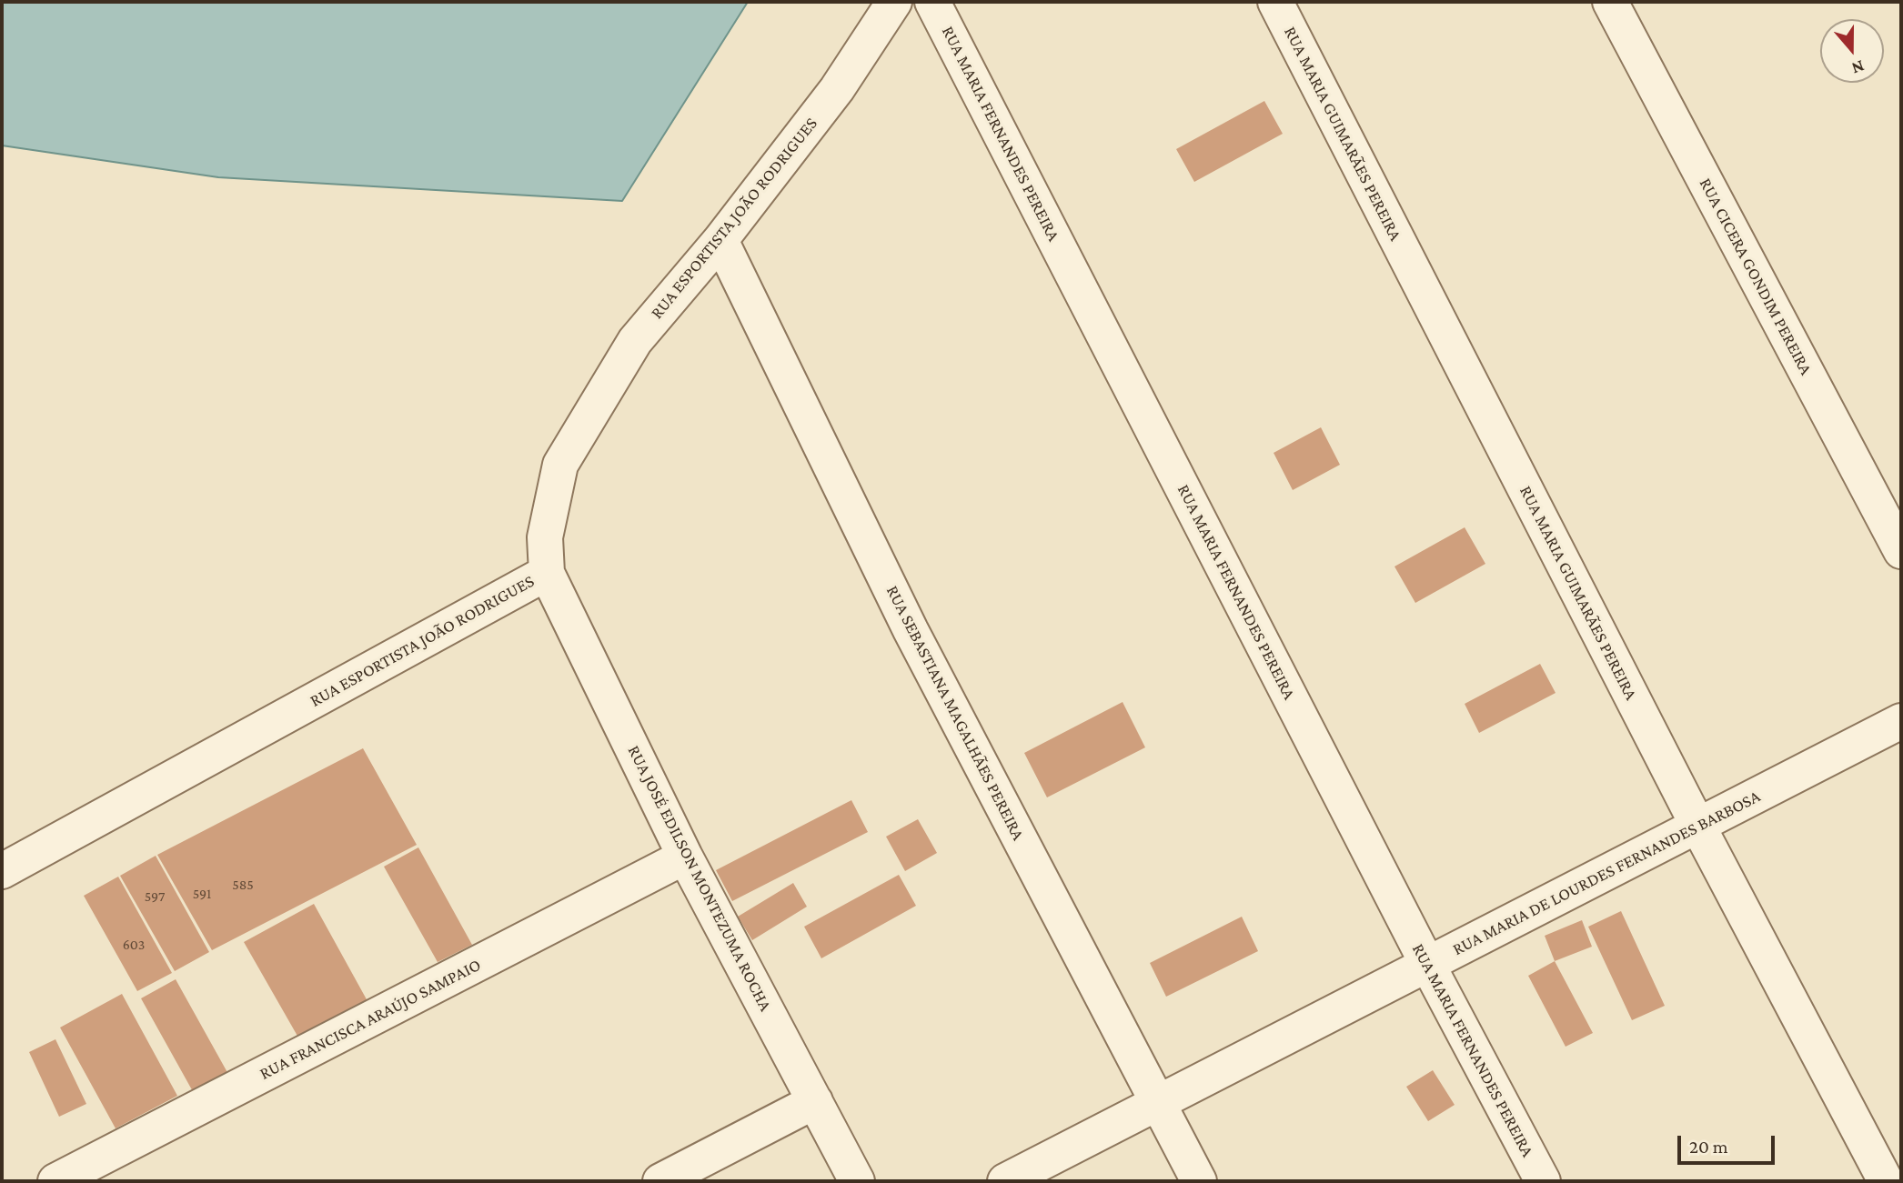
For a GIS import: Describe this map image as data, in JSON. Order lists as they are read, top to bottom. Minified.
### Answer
{"streets":{"street":["RUA MARIA FERNANDES PEREIRA","RUA MARIA GUIMARÃES PEREIRA","RUA ESPORTISTA JOÃO RODRIGUES","RUA CICERA GONDIM PEREIRA","RUA SEBASTIANA MAGALHÃES PEREIRA","RUA MARIA DE LOURDES FERNANDES BARBOSA","RUA JOSÉ EDILSON MONTEZUMA ROCHA","RUA FRANCISCA ARAÚJO SAMPAIO"]},"crossings":[["RUA MARIA FERNANDES PEREIRA","RUA MARIA DE LOURDES FERNANDES BARBOSA"],["RUA MARIA GUIMARÃES PEREIRA","RUA MARIA DE LOURDES FERNANDES BARBOSA"],["RUA ESPORTISTA JOÃO RODRIGUES","RUA SEBASTIANA MAGALHÃES PEREIRA"],["RUA ESPORTISTA JOÃO RODRIGUES","RUA JOSÉ EDILSON MONTEZUMA ROCHA"],["RUA SEBASTIANA MAGALHÃES PEREIRA","RUA MARIA DE LOURDES FERNANDES BARBOSA"],["RUA JOSÉ EDILSON MONTEZUMA ROCHA","RUA FRANCISCA ARAÚJO SAMPAIO"]],"house_numbers":["585","591","597","603"],"scale_bar":"20 m","north":"bottom"}
